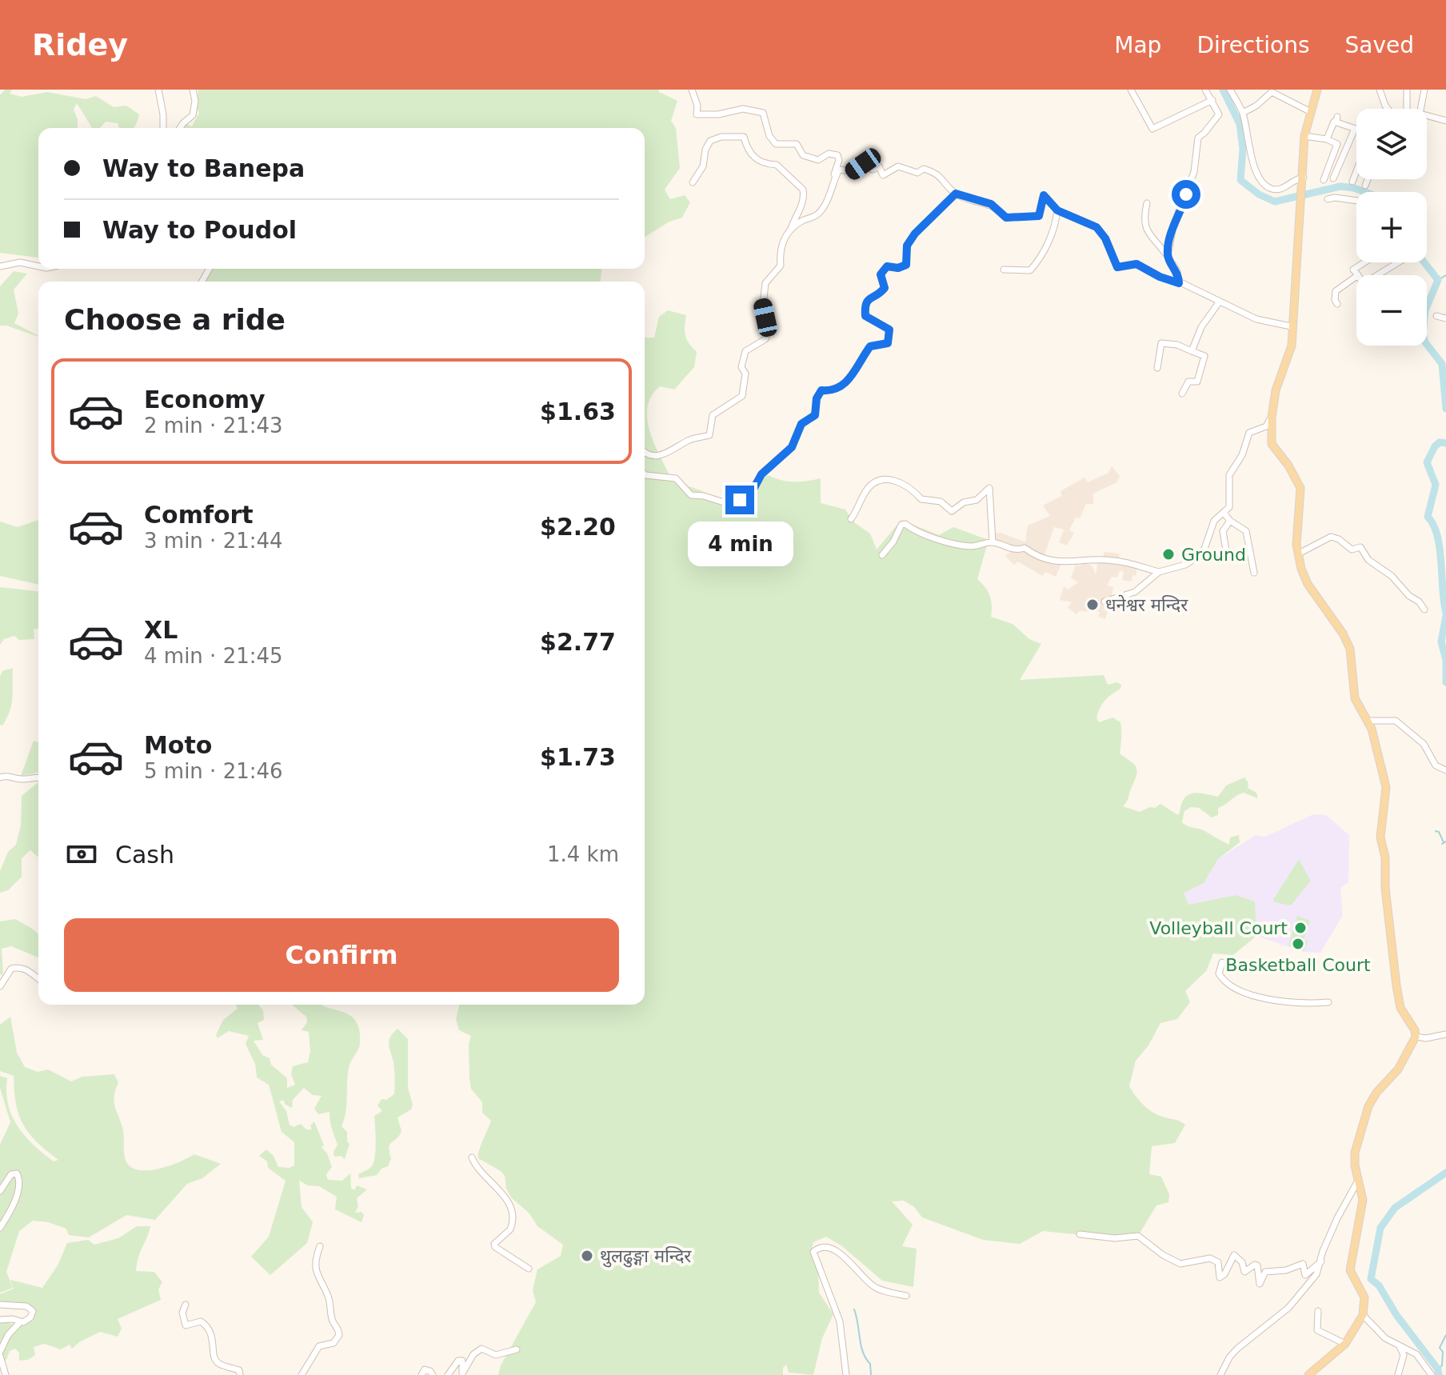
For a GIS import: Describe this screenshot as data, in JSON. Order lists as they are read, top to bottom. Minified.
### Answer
{"places":["Ground","धनेश्वर मन्दिर","Volleyball Court","Basketball Court","थुलढुङ्गा मन्दिर"],"page":{"header":"Ridey","nav":["Map","Directions","Saved"],"map_buttons":["+","−"],"banner":["Way to Banepa","Way to Poudol"],"heading":"Choose a ride","list":[{"name":"Economy","note":"2 min · 21:43","value":"$1.63"},{"name":"Comfort","note":"3 min · 21:44","value":"$2.20"},{"name":"XL","note":"4 min · 21:45","value":"$2.77"},{"name":"Moto","note":"5 min · 21:46","value":"$1.73"}],"bubble":"4 min","pay":["Cash","1.4 km"],"buttons":"Confirm"}}
